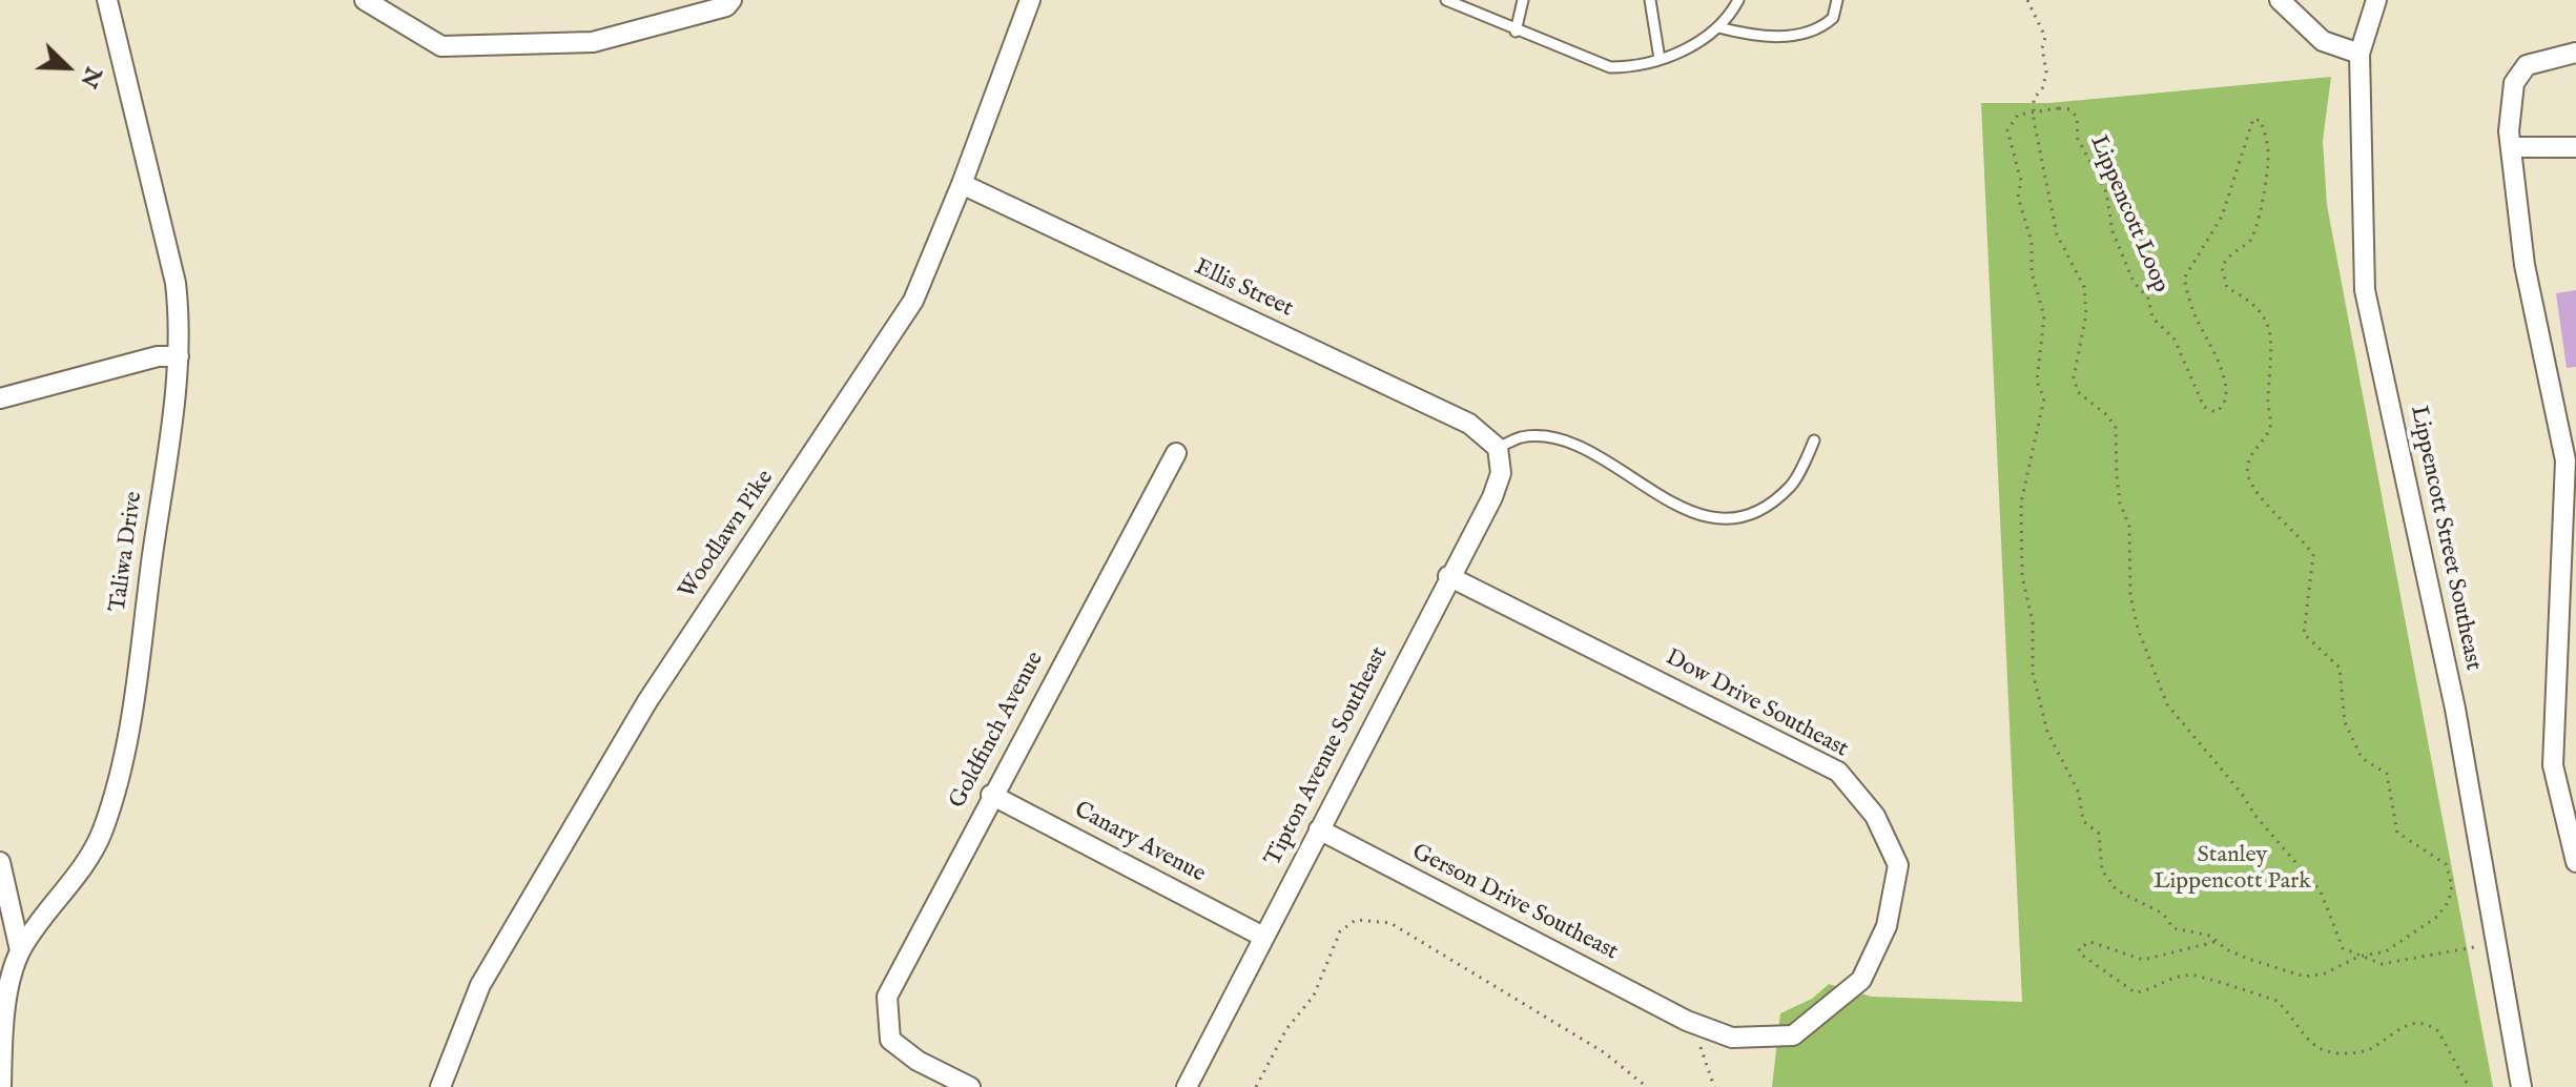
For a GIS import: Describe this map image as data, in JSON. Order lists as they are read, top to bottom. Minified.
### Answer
{"streets":{"street":["Ellis Street","Woodlawn Pike","Lippencott Street Southeast","Taliwa Drive","Dow Drive Southeast","Goldfinch Avenue","Tipton Avenue Southeast","Canary Avenue","Gerson Drive Southeast"],"path":["Lippencott Loop"]},"crossings":[["Ellis Street","Woodlawn Pike"],["Ellis Street","Tipton Avenue Southeast"],["Dow Drive Southeast","Tipton Avenue Southeast"],["Dow Drive Southeast","Gerson Drive Southeast"],["Goldfinch Avenue","Canary Avenue"],["Tipton Avenue Southeast","Canary Avenue"],["Tipton Avenue Southeast","Gerson Drive Southeast"]],"parks":["Stanley Lippencott Park"],"north":"bottom right"}
